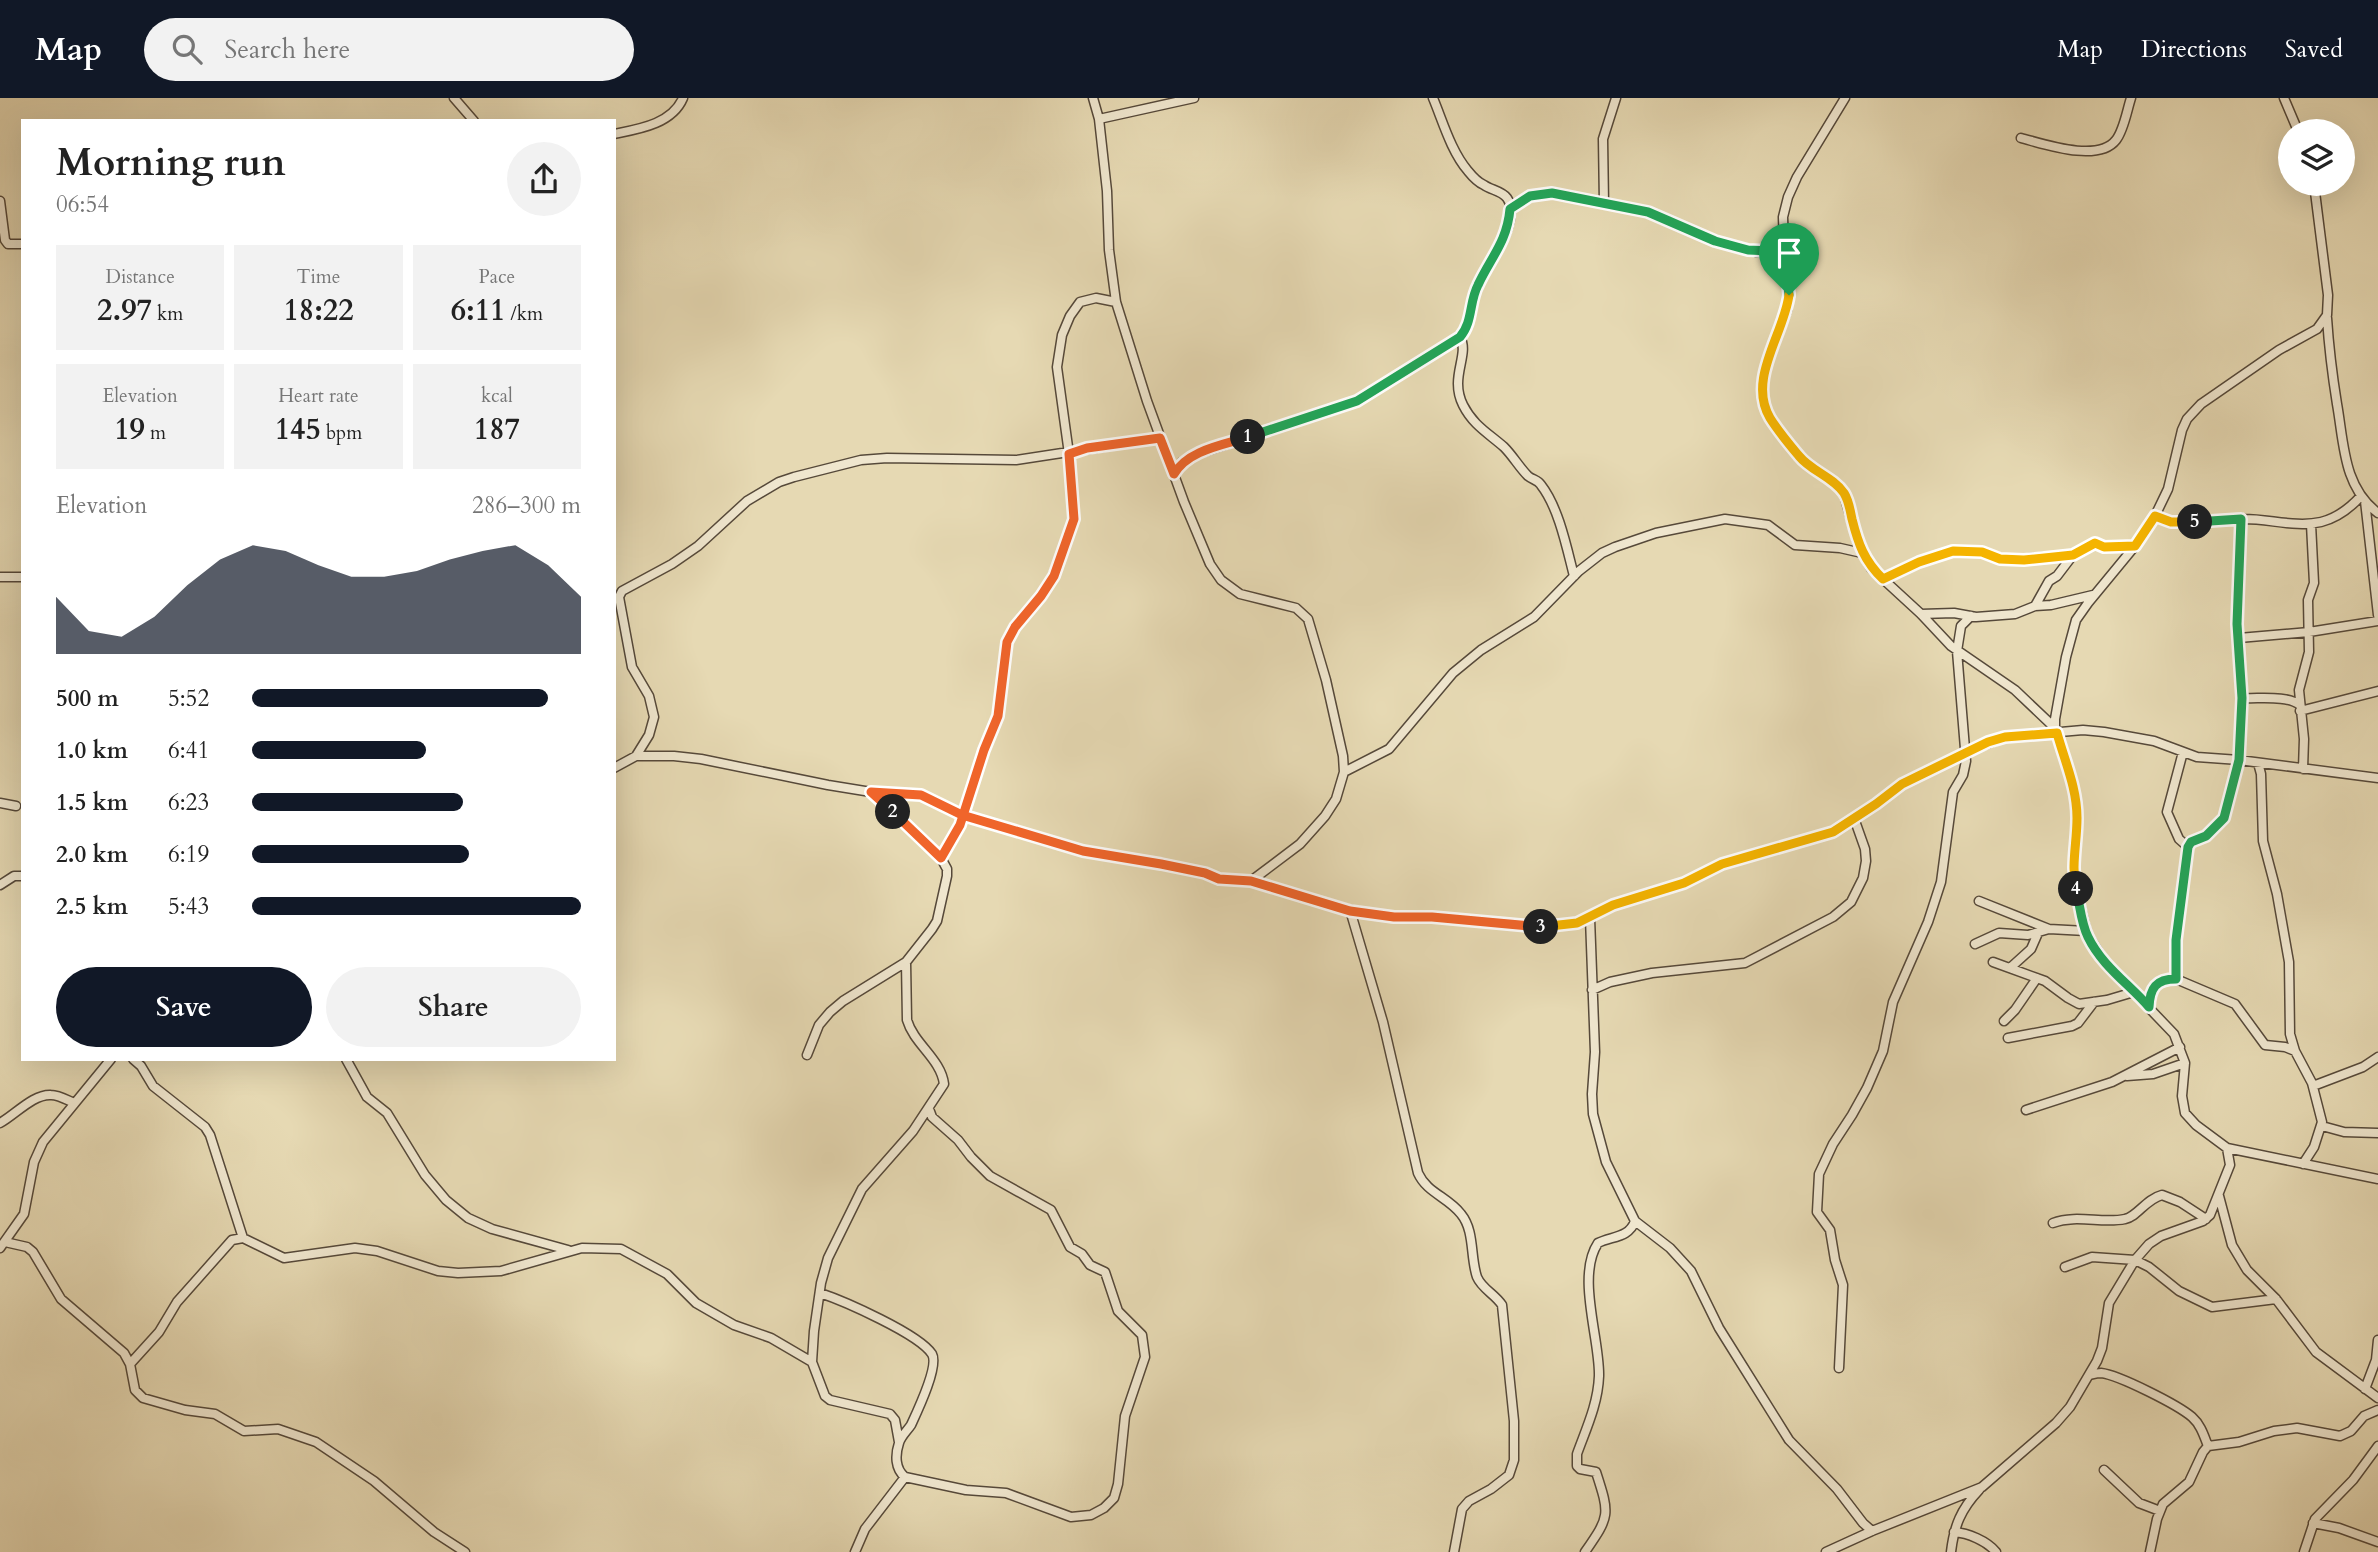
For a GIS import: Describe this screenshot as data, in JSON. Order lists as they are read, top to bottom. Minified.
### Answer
{"page":{"header":"Map","search":"Search here","nav":["Map","Directions","Saved"],"heading":["Morning run","06:54"],"stats":[["Distance","2.97 km"],["Time","18:22"],["Pace","6:11 /km"],["Elevation","19 m"],["Heart rate","145 bpm"],["kcal","187"]],"pins":["1","5","2","4","3"],"chart":["Elevation","286–300 m"],"list":[{"name":"500 m","note":"5:52"},{"name":"1.0 km","note":"6:41"},{"name":"1.5 km","note":"6:23"},{"name":"2.0 km","note":"6:19"},{"name":"2.5 km","note":"5:43"}],"buttons":["Save","Share"]}}
